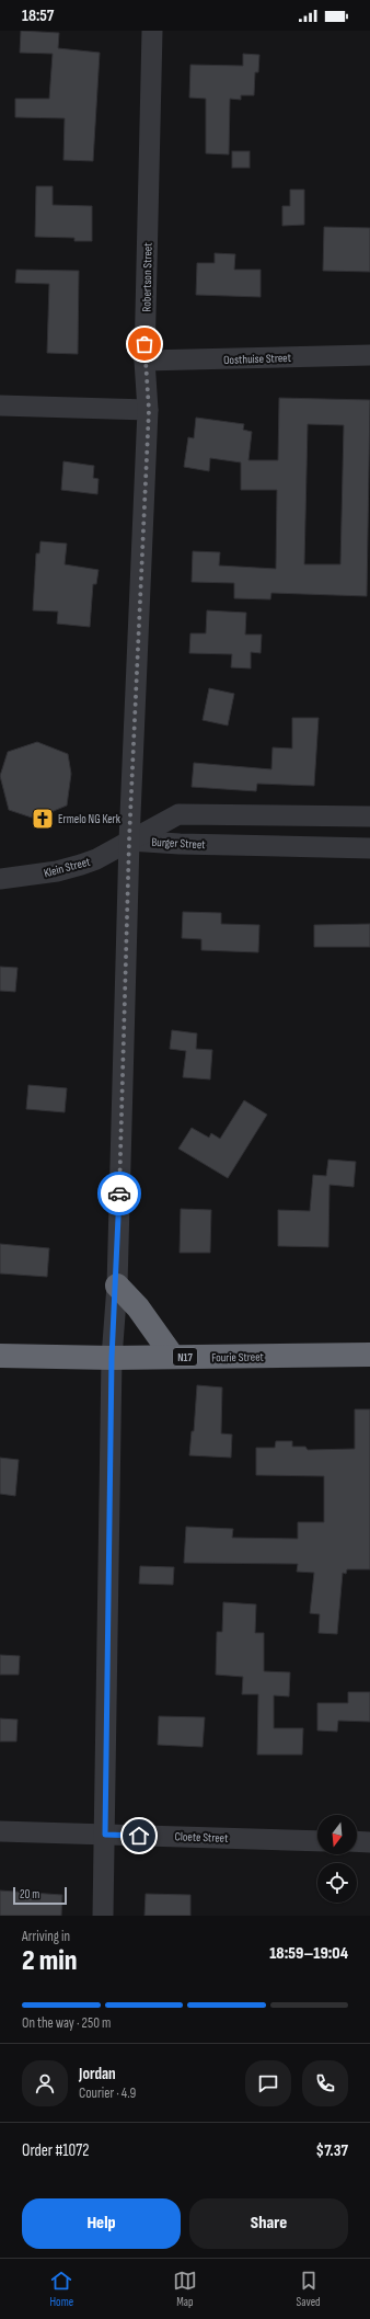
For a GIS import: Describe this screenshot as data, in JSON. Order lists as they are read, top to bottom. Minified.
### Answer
{"streets":{"highway":["N17","Fourie Street"],"street":["Robertson Street","Oosthuise Street","Burger Street","Klein Street","Cloete Street"]},"crossings":[["Robertson Street","Oosthuise Street"],["Robertson Street","Burger Street"],["Robertson Street","Klein Street"],["Robertson Street","Fourie Street"],["Robertson Street","Cloete Street"],["Burger Street","Klein Street"]],"places":{"church":["Ermelo NG Kerk"]},"scale_bar":"20 m","north":"bottom","page":{"status":"18:57","scale":"20 m","heading":["2 min","Arriving in","18:59–19:04"],"panel":["Jordan","Courier · 4.9","Order #1072","$7.37"],"bar":"On the way · 250 m","buttons":["Help","Share"],"tabs":["Home","Map","Saved"]}}
